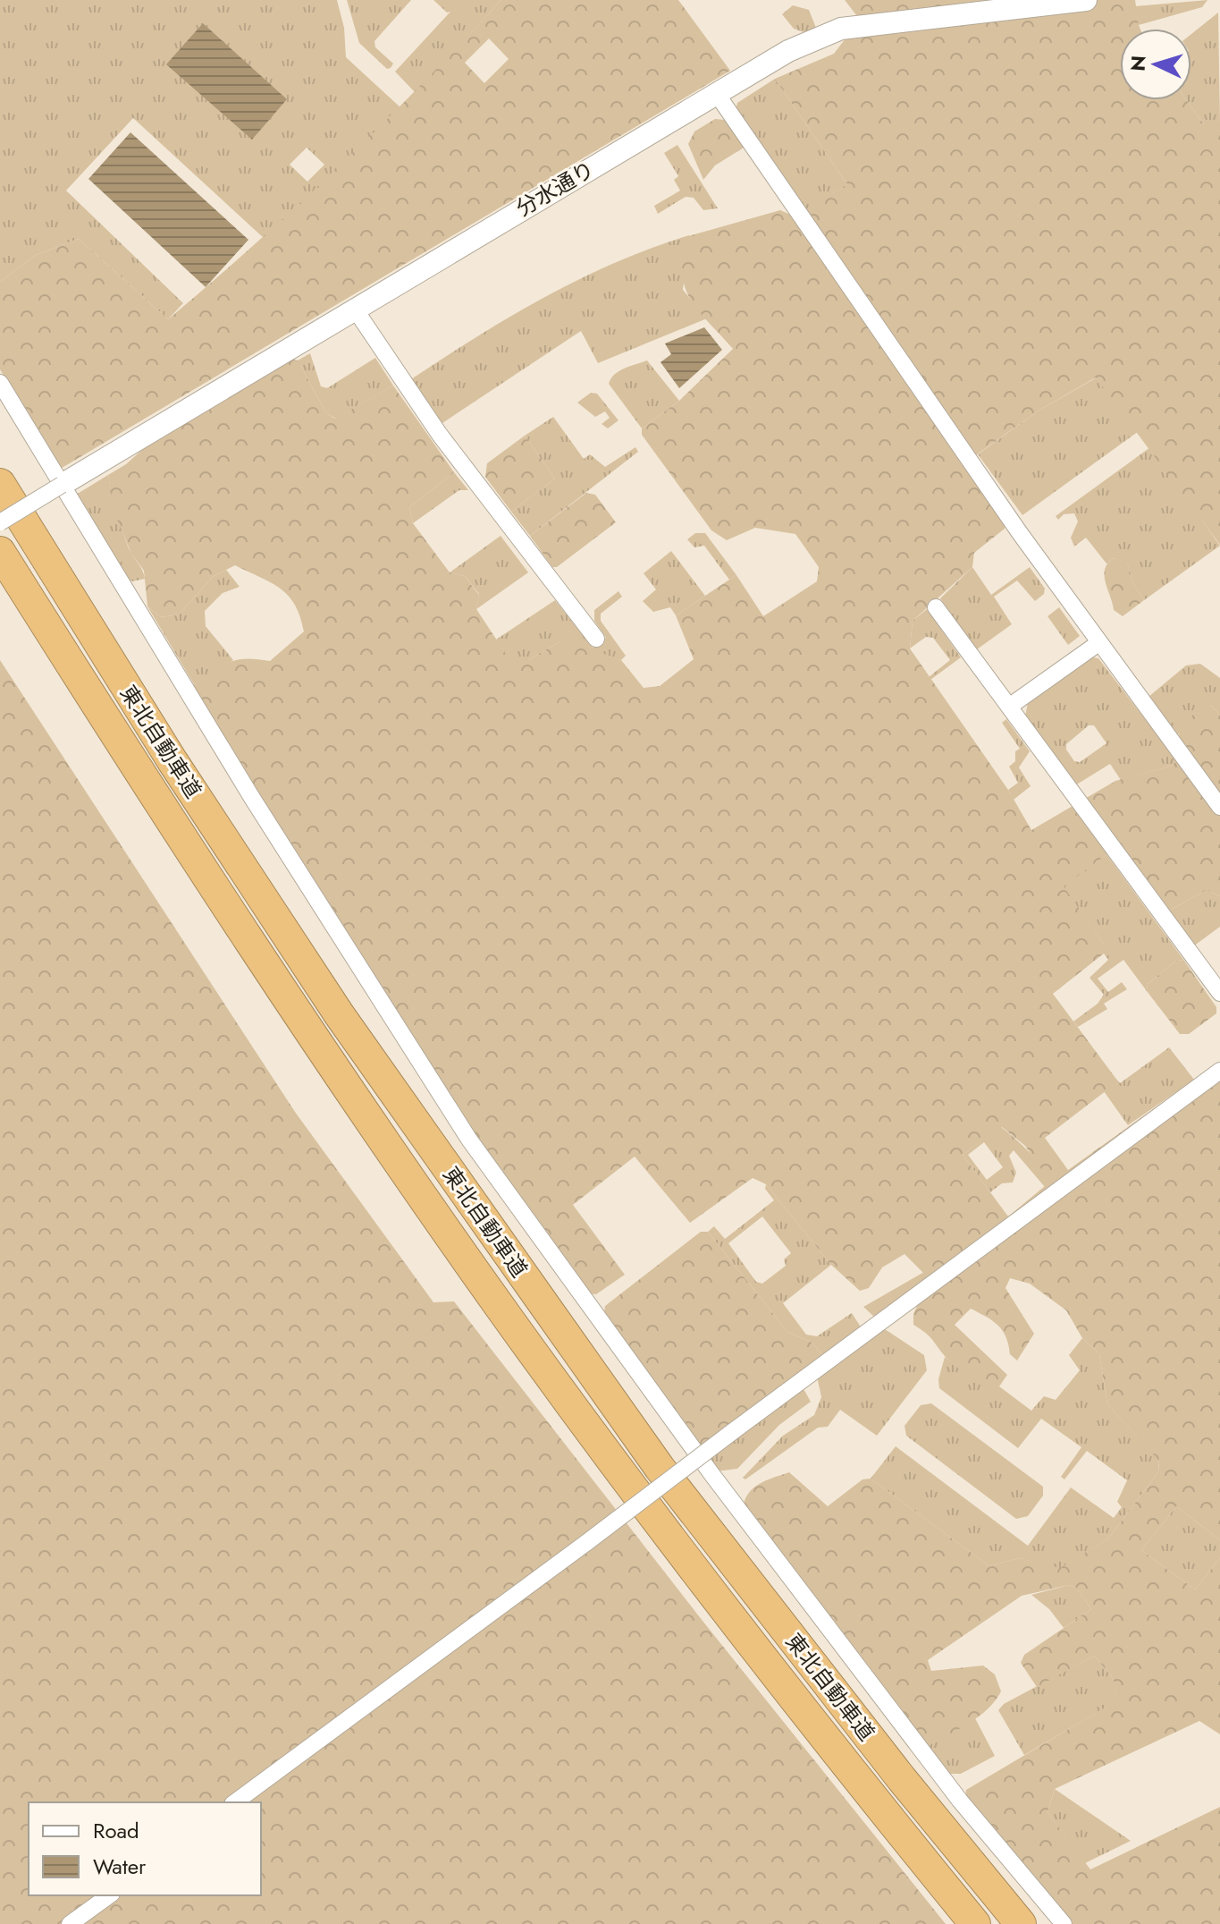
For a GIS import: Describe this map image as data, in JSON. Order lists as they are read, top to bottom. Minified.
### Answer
{"streets":{"highway":["東北自動車道"],"street":["分水通り"]},"legend":["Road","Water"],"north":"left"}
